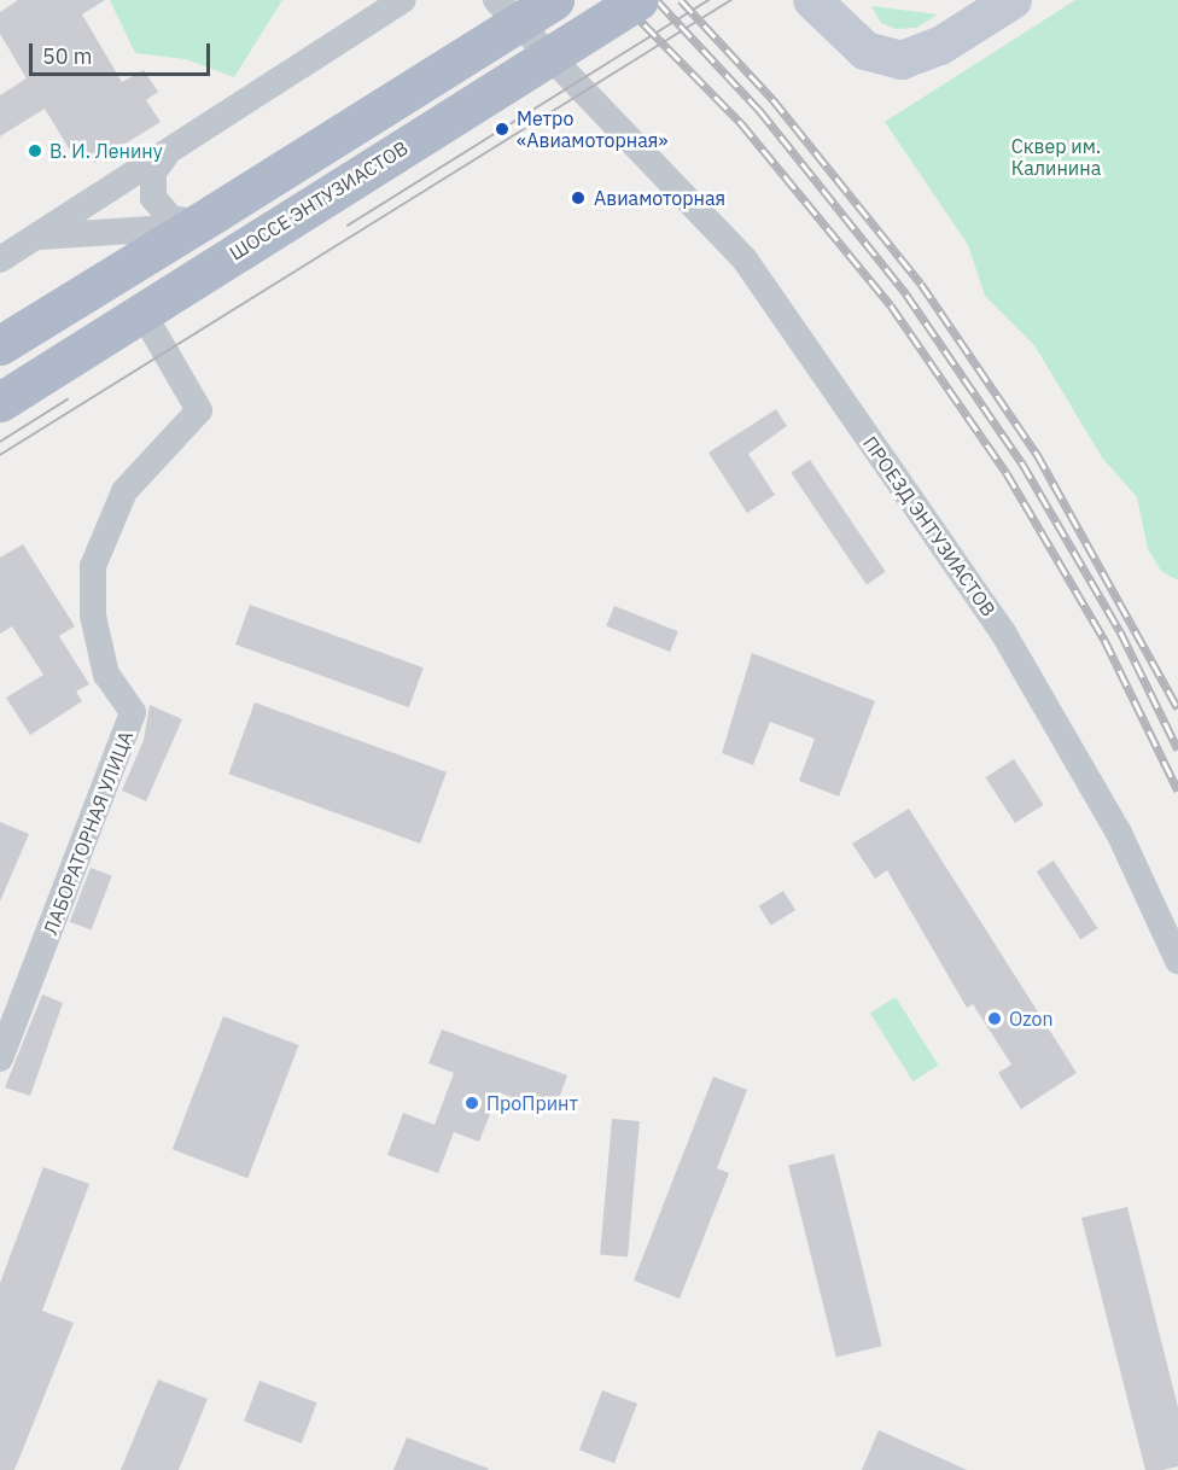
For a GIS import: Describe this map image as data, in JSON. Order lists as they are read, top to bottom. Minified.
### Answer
{"streets":{"main road":["ШОССЕ ЭНТУЗИАСТОВ"],"street":["ПРОЕЗД ЭНТУЗИАСТОВ","ЛАБОРАТОРНАЯ УЛИЦА"]},"crossings":[["ШОССЕ ЭНТУЗИАСТОВ","ЛАБОРАТОРНАЯ УЛИЦА"]],"parks":["Сквер им. Калинина"],"places":["Метро «Авиамоторная»","В. И. Ленину","Авиамоторная","Ozon","ПроПринт"],"scale_bar":"50 m"}
